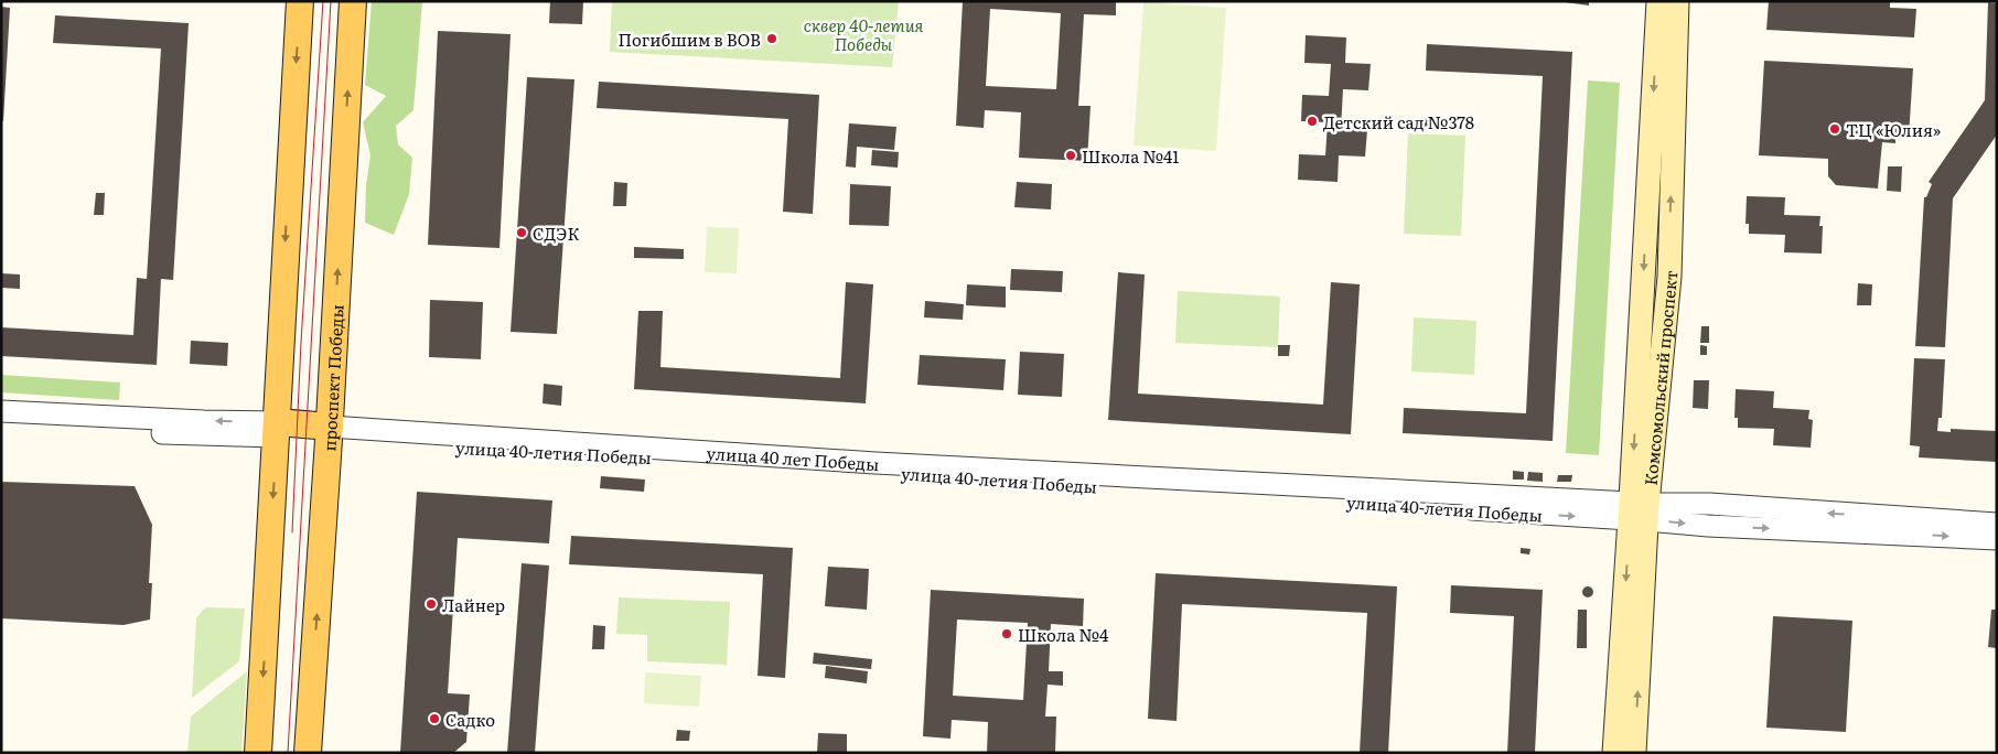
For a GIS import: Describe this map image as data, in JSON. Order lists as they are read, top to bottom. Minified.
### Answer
{"streets":{"main road":["проспект Победы","Комсомольский проспект","улица 40-летия Победы"],"street":["улица 40 лет Победы"]},"crossings":[["проспект Победы","улица 40-летия Победы"],["Комсомольский проспект","улица 40-летия Победы"],["улица 40-летия Победы","улица 40 лет Победы"]],"parks":["сквер 40-летия Победы"],"places":["Погибшим в ВОВ","Детский сад №378","ТЦ «Юлия»","Школа №41","СДЭК","Лайнер","Школа №4","Садко"]}
